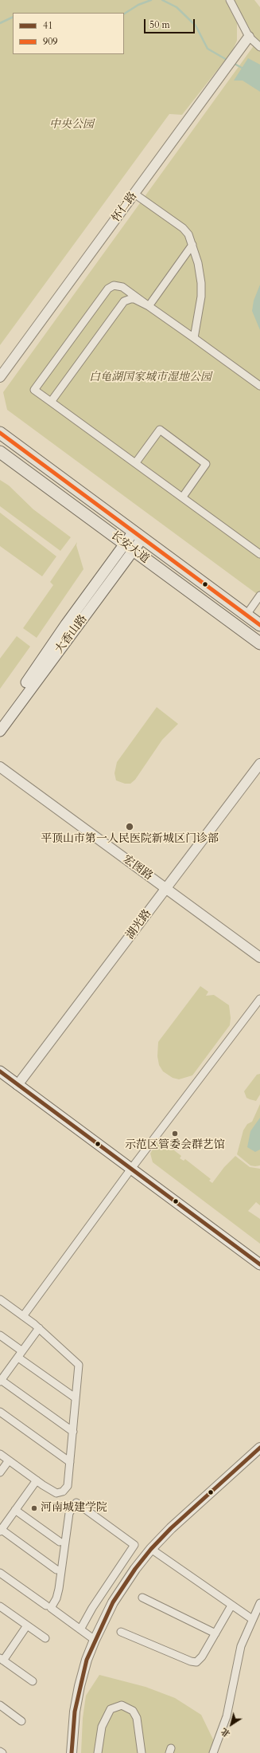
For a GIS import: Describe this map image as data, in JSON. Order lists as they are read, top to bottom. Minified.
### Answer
{"streets":{"main road":["长安大道","大香山路"],"street":["怀仁路","宏图路","湖光路"]},"crossings":[["长安大道","大香山路"],["宏图路","湖光路"]],"parks":["中央公园","白龟湖国家城市湿地公园"],"places":["平顶山市第一人民医院新城区门诊部","示范区管委会群艺馆","河南城建学院"],"lines":["transit line 909","transit line 41"],"legend":["41","909"],"scale_bar":"50 m","north":"bottom left"}
